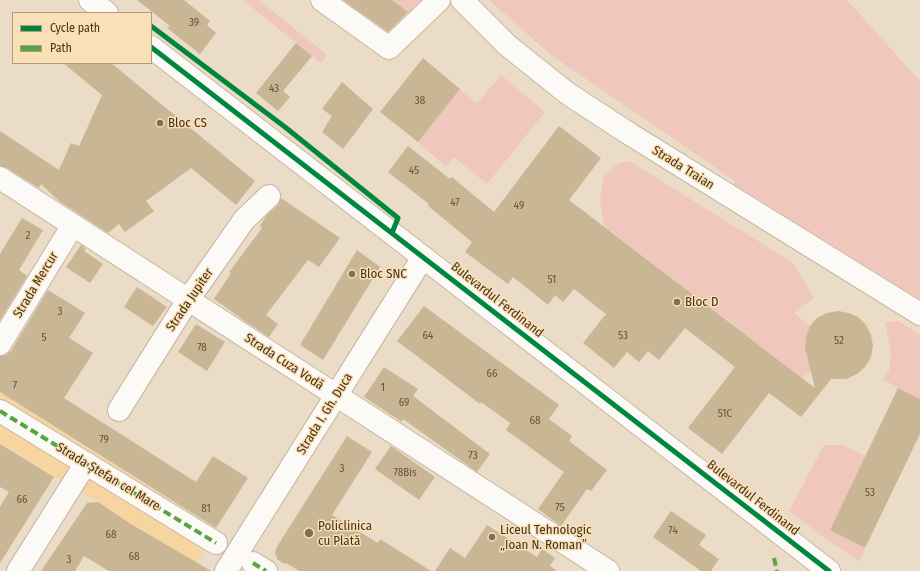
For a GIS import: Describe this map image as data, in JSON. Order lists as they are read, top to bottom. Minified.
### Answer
{"streets":{"street":["Strada Traian","Strada Mercur","Strada Jupiter","Bulevardul Ferdinand","Strada Cuza Vodă","Strada I. Gh. Duca","Strada Ștefan cel Mare"]},"crossings":[["Strada Mercur","Strada Cuza Vodă"],["Strada Jupiter","Strada Cuza Vodă"],["Bulevardul Ferdinand","Strada I. Gh. Duca"],["Strada Cuza Vodă","Strada I. Gh. Duca"]],"places":["Bloc CS","Bloc SNC","Bloc D","Policlinica cu Plată","Liceul Tehnologic „Ioan N. Roman”"],"house_numbers":["39","43","38","45","47","49","2","51","3","64","53","5","52","78","66","7","1","69","51C","68","79","73","3","78Bis","53","66","75","81","74","68","68","3"],"legend":["Cycle path","Path"]}
